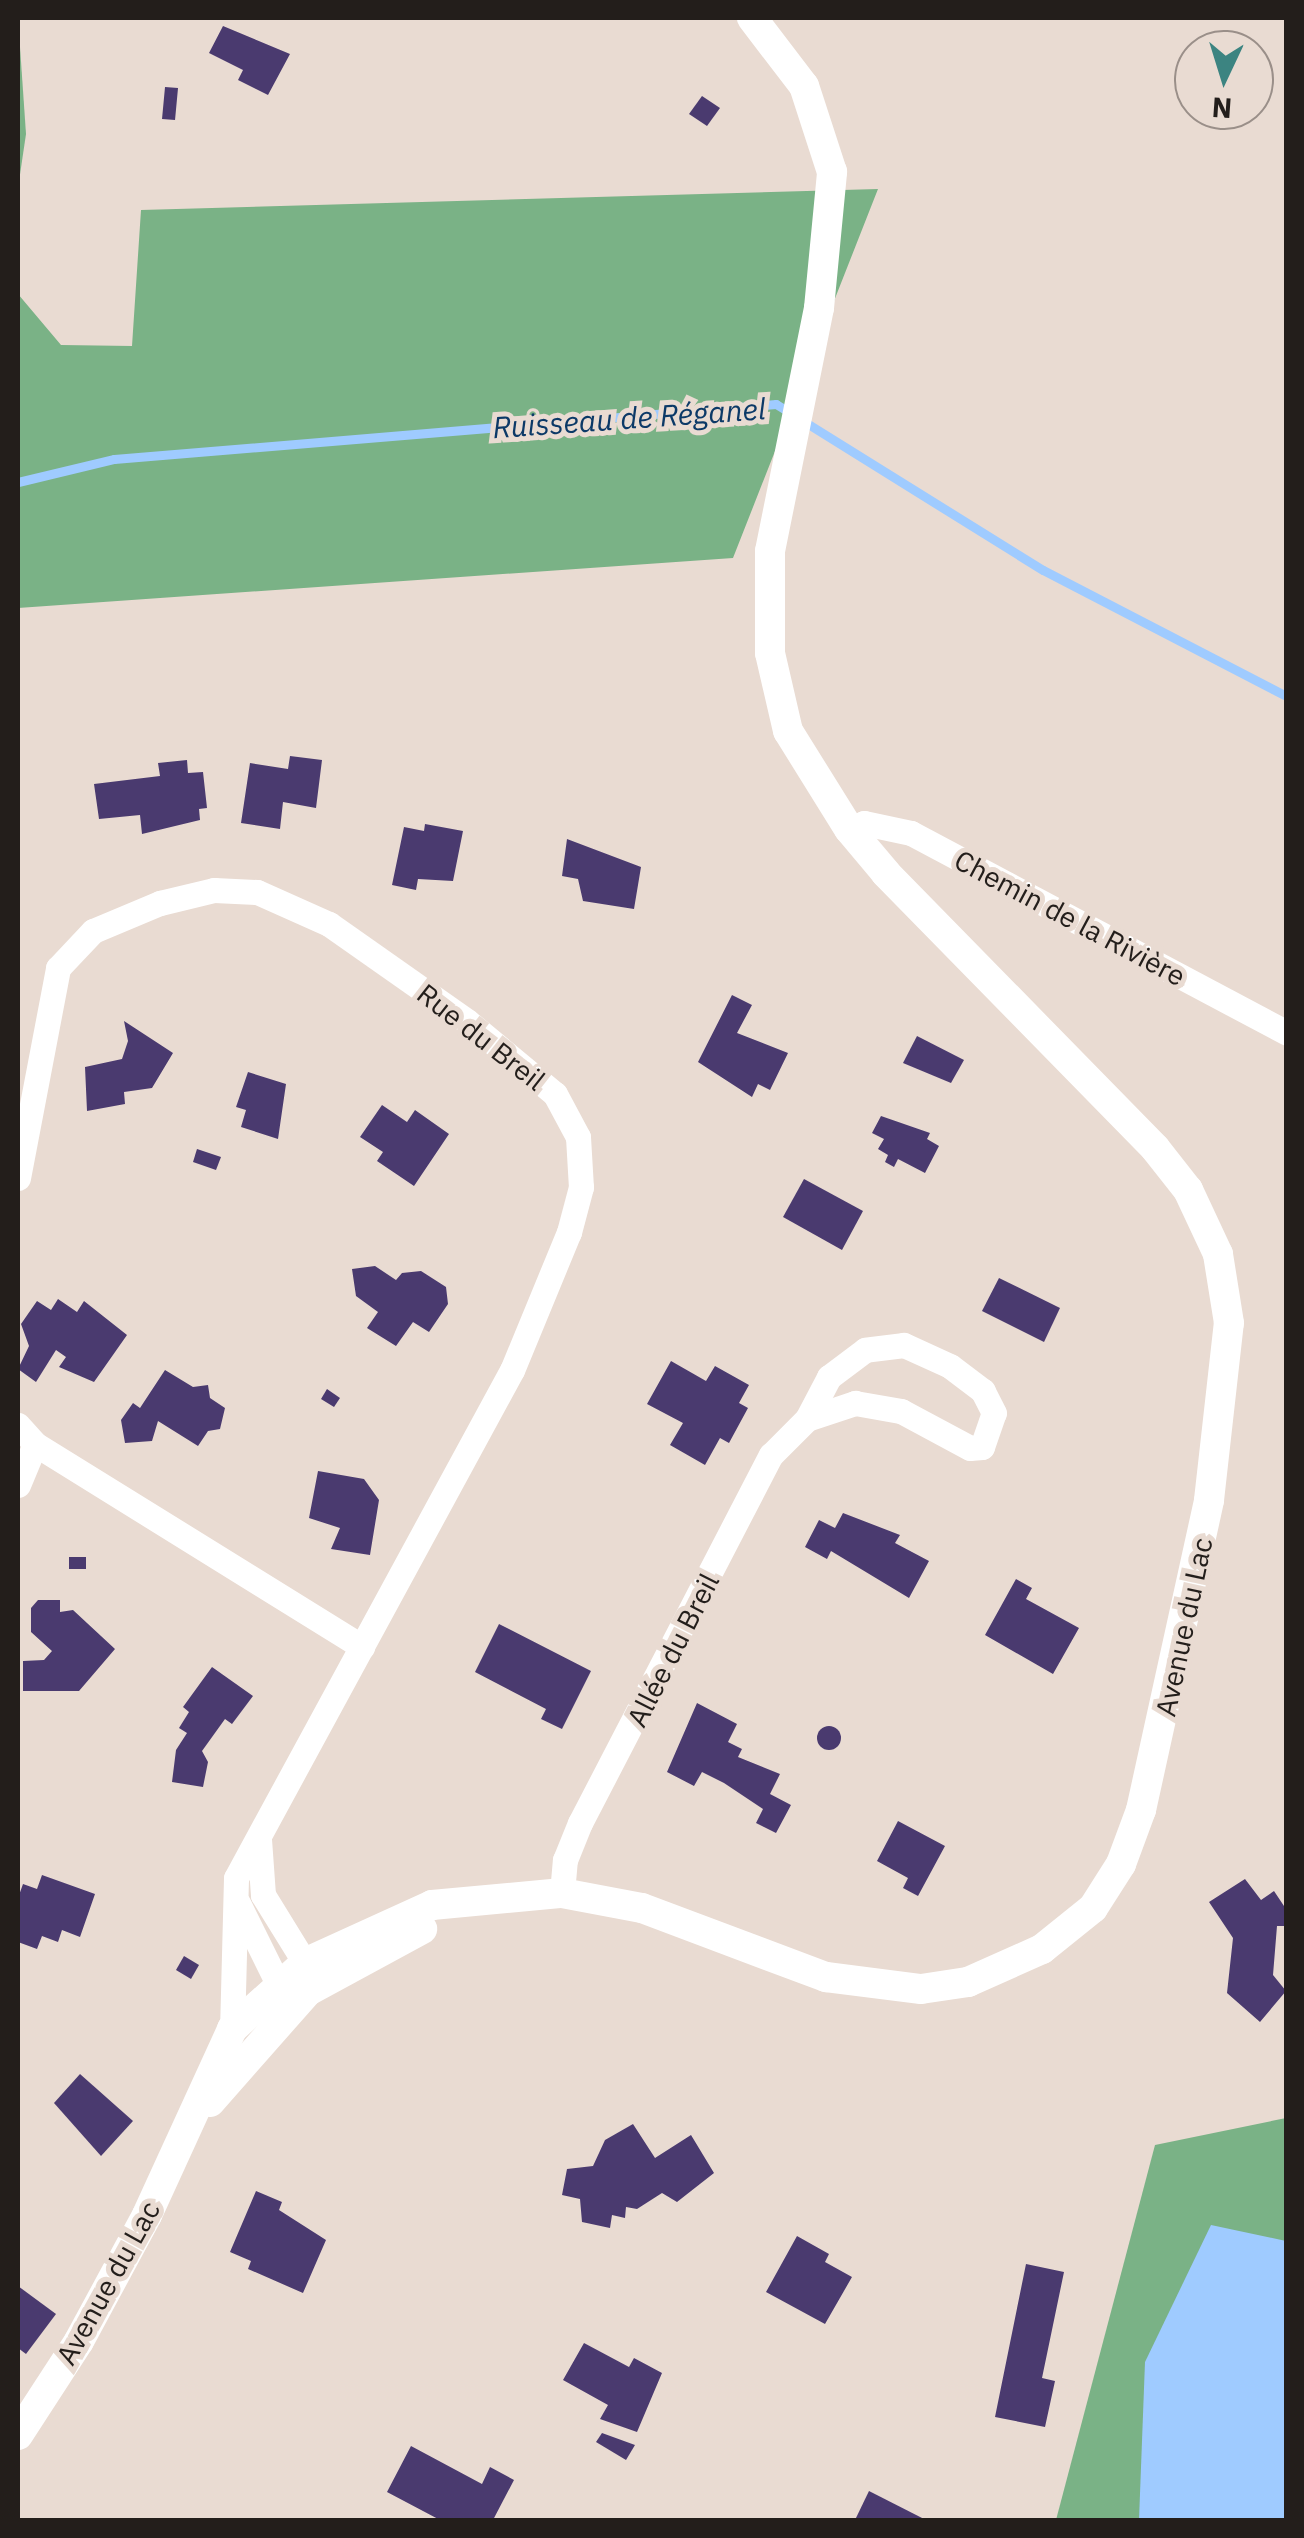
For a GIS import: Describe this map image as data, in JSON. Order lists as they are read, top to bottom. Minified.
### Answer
{"streets":{"street":["Chemin de la Rivière","Rue du Breil","Avenue du Lac","Allée du Breil"]},"crossings":[["Chemin de la Rivière","Avenue du Lac"],["Rue du Breil","Avenue du Lac"],["Avenue du Lac","Allée du Breil"]],"water":["Ruisseau de Réganel"],"north":"bottom"}
